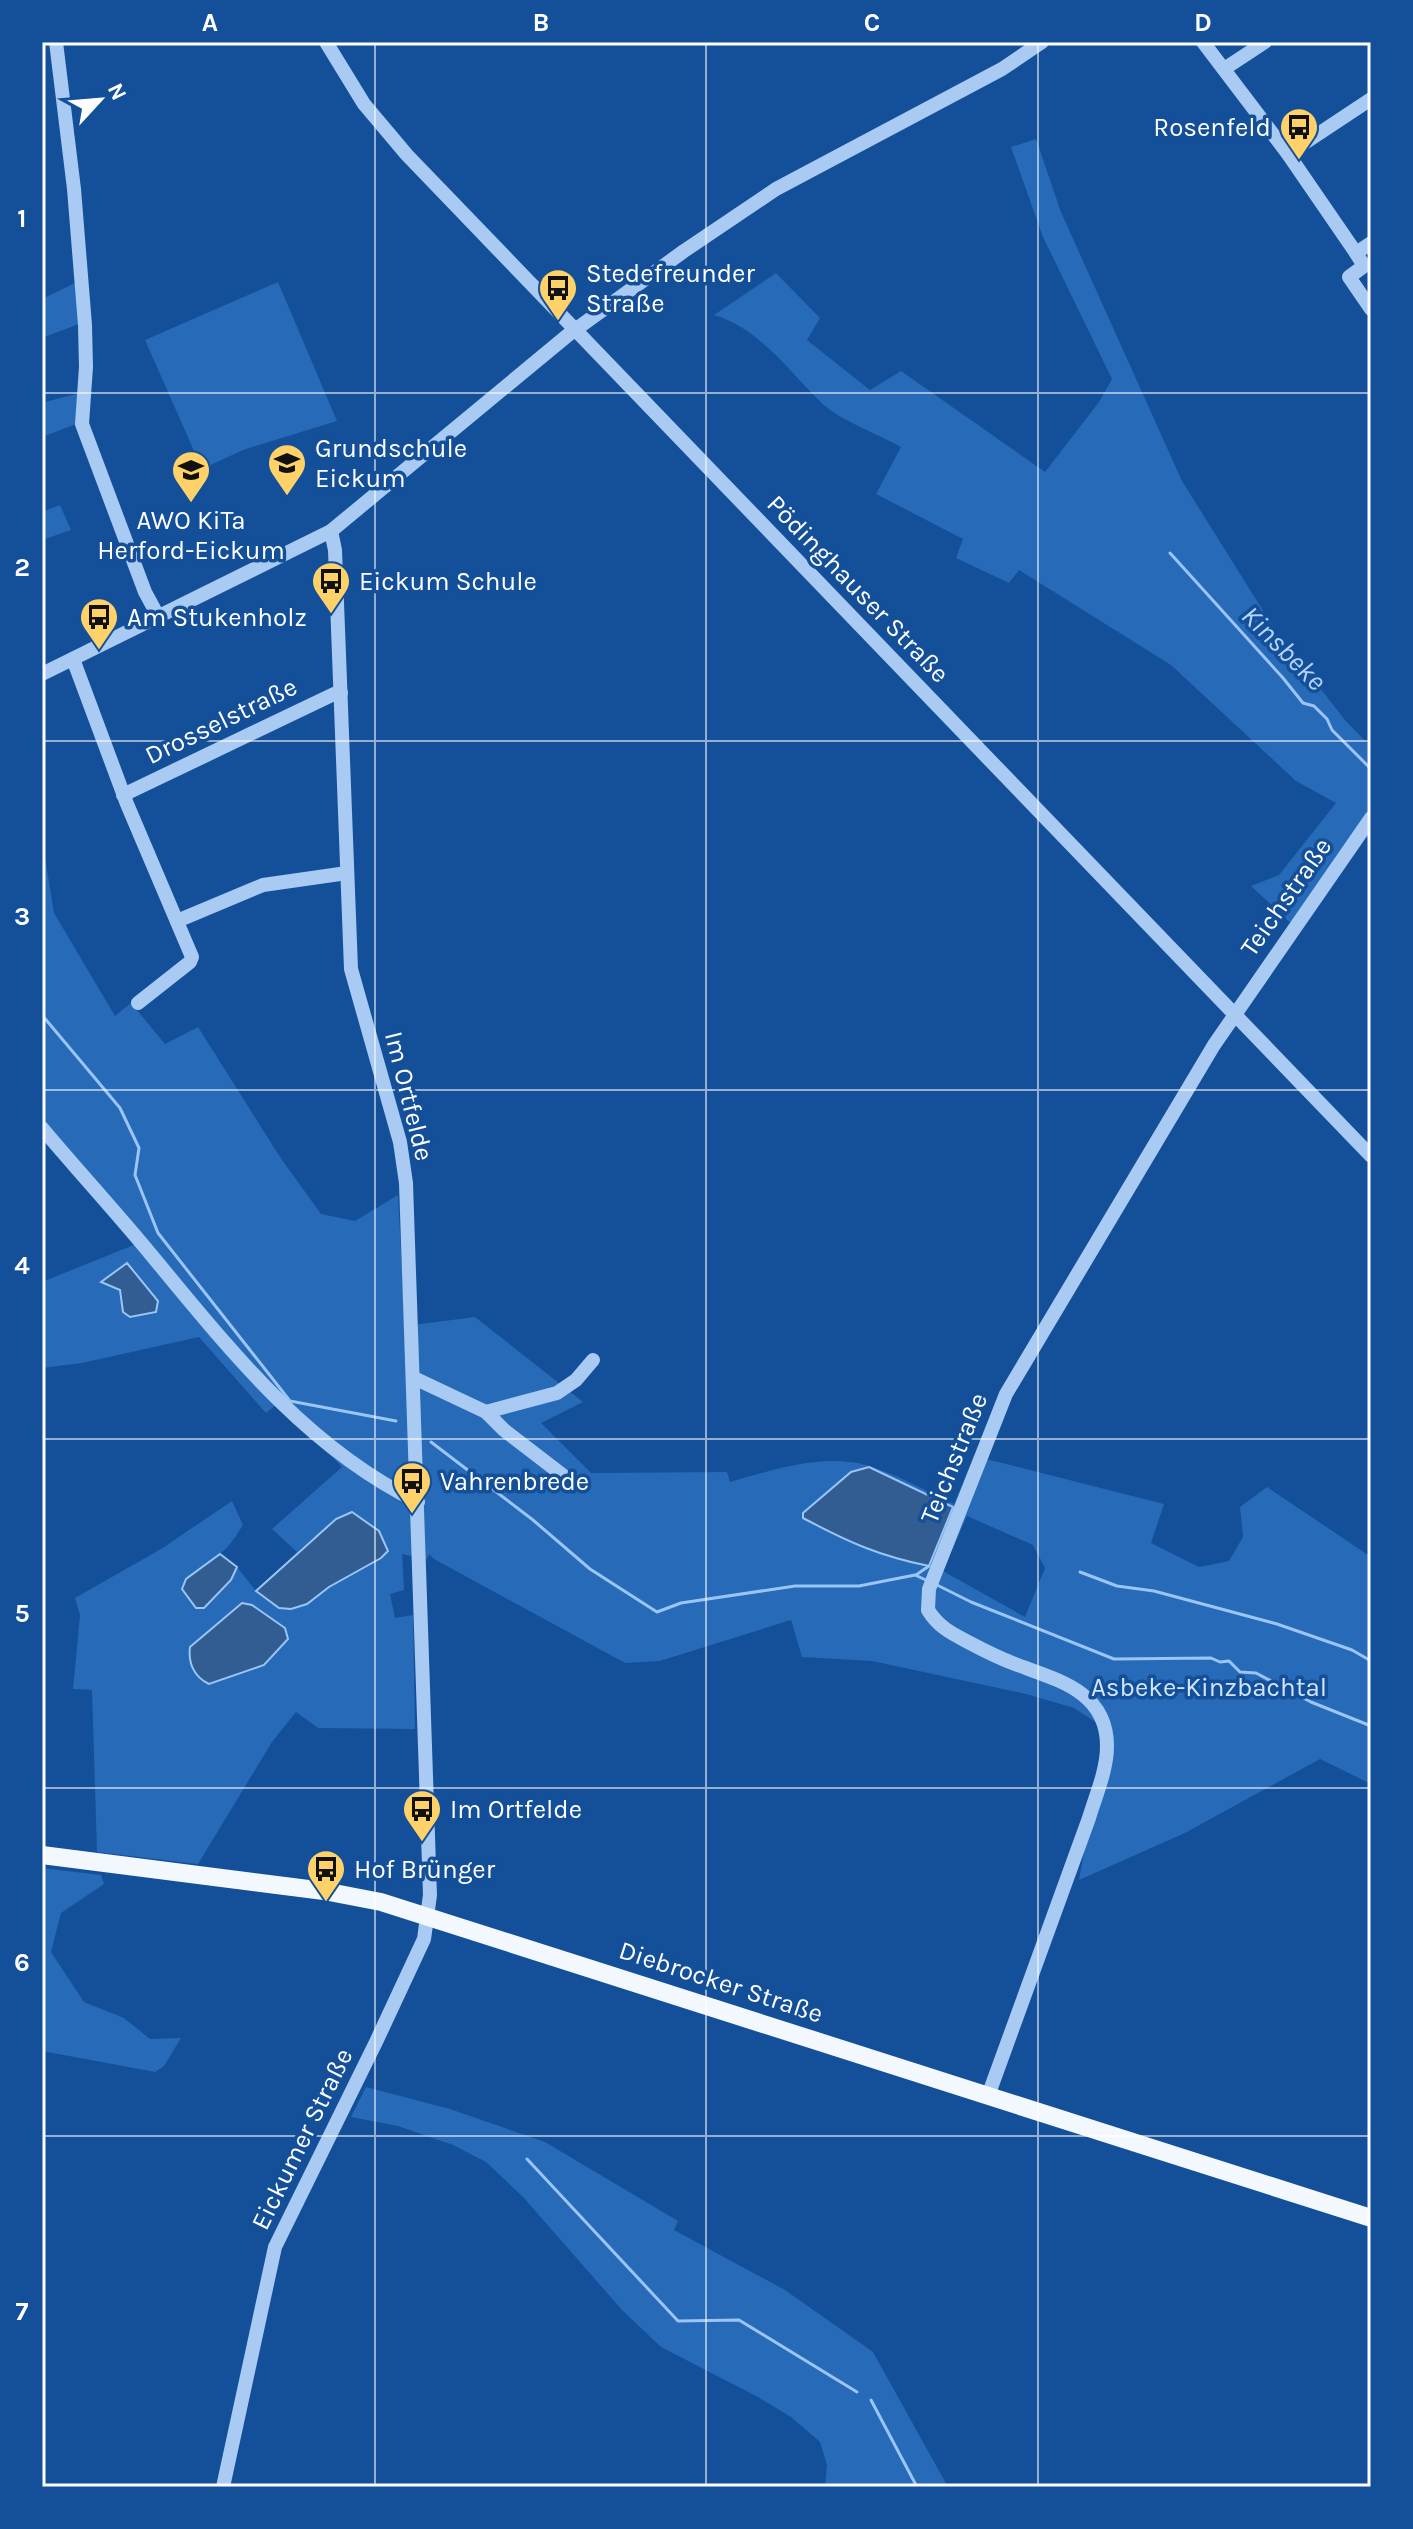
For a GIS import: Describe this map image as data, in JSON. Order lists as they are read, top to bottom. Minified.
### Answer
{"streets":{"main road":["Diebrocker Straße"],"street":["Pödinghauser Straße","Drosselstraße","Teichstraße","Im Ortfelde","Eickumer Straße"]},"crossings":[["Pödinghauser Straße","Teichstraße"],["Drosselstraße","Im Ortfelde"],["Teichstraße","Diebrocker Straße"],["Im Ortfelde","Diebrocker Straße"],["Im Ortfelde","Eickumer Straße"],["Diebrocker Straße","Eickumer Straße"]],"water":["Kinsbeke"],"parks":["Asbeke-Kinzbachtal"],"places":{"bus stop":["Rosenfeld","Stedefreunder Straße","Eickum Schule","Am Stukenholz","Vahrenbrede","Im Ortfelde","Hof Brünger"],"school or university":["Grundschule Eickum","AWO KiTa Herford-Eickum"]},"north":"top right","grid":{"columns":["A","B","C","D"],"rows":["1","2","3","4","5","6","7"]}}
